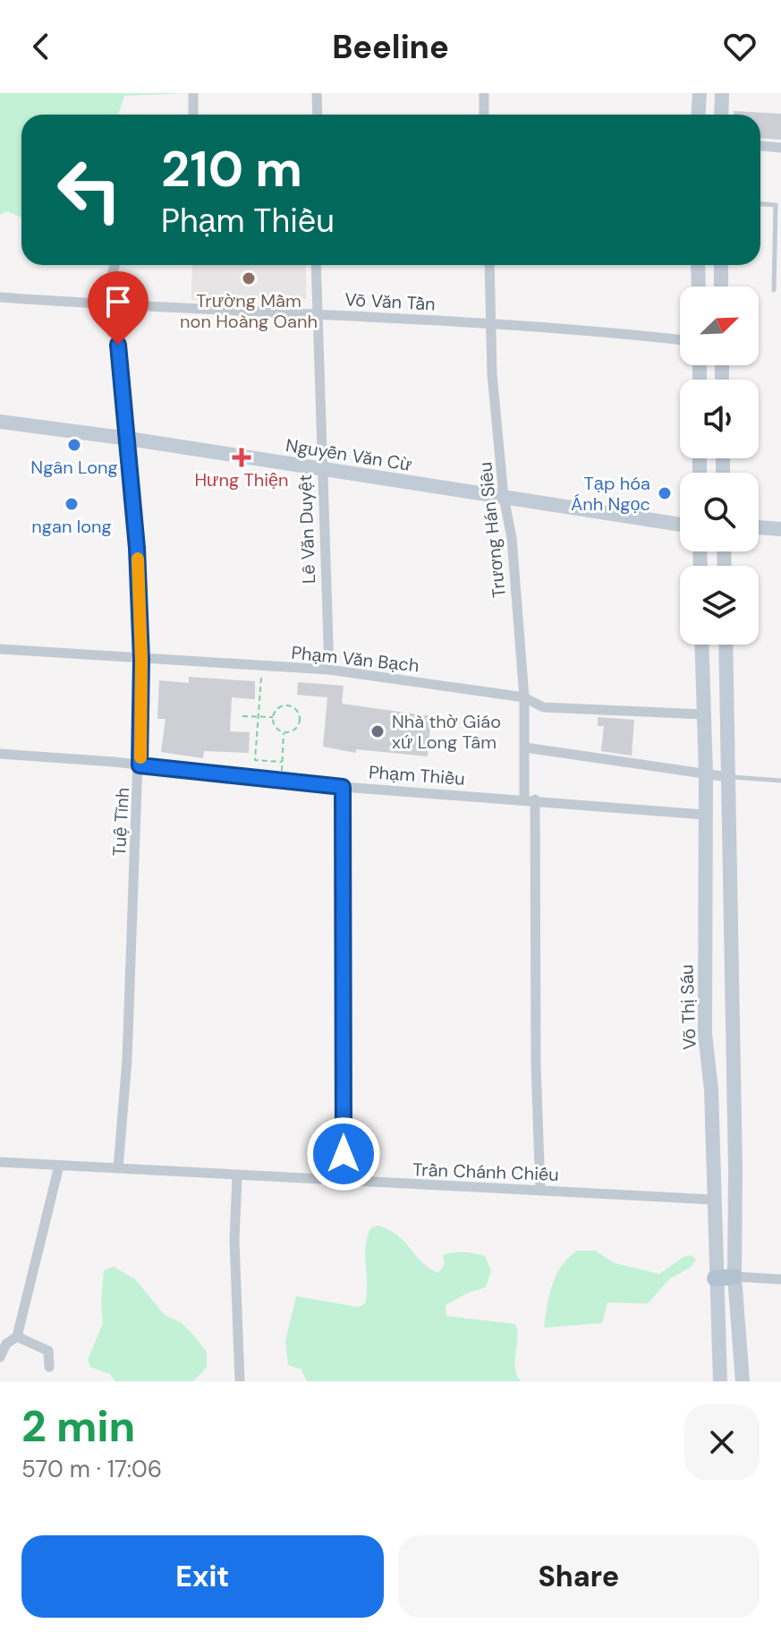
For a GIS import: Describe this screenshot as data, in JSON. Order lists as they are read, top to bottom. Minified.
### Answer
{"streets":{"main road":["Nguyễn Văn Cừ","Võ Thị Sáu"],"street":["Võ Văn Tần","Lê Văn Duyệt","Trương Hán Siêu","Phạm Văn Bạch","Phạm Thiều","Tuệ Tĩnh","Trần Chánh Chiếu"]},"crossings":[["Võ Văn Tần","Lê Văn Duyệt"],["Võ Văn Tần","Trương Hán Siêu"],["Võ Văn Tần","Tuệ Tĩnh"],["Nguyễn Văn Cừ","Lê Văn Duyệt"],["Nguyễn Văn Cừ","Trương Hán Siêu"],["Nguyễn Văn Cừ","Tuệ Tĩnh"],["Lê Văn Duyệt","Phạm Văn Bạch"],["Trương Hán Siêu","Phạm Văn Bạch"],["Trương Hán Siêu","Phạm Thiều"],["Trương Hán Siêu","Trần Chánh Chiếu"],["Phạm Văn Bạch","Tuệ Tĩnh"],["Phạm Văn Bạch","Võ Thị Sáu"],["Phạm Thiều","Tuệ Tĩnh"],["Phạm Thiều","Võ Thị Sáu"],["Tuệ Tĩnh","Trần Chánh Chiếu"],["Võ Thị Sáu","Trần Chánh Chiếu"]],"places":{"other":["Trường Mầm non Hoàng Oanh","Ngân Long","Tạp hóa Ánh Ngọc","ngan long","Nhà thờ Giáo xứ Long Tâm"],"health":["Hưng Thiện"]},"north":"top right","page":{"header":"Beeline","turn":["210 m","Phạm Thiều"],"heading":["2 min","570 m · 17:06"],"buttons":["Exit","Share"]}}
